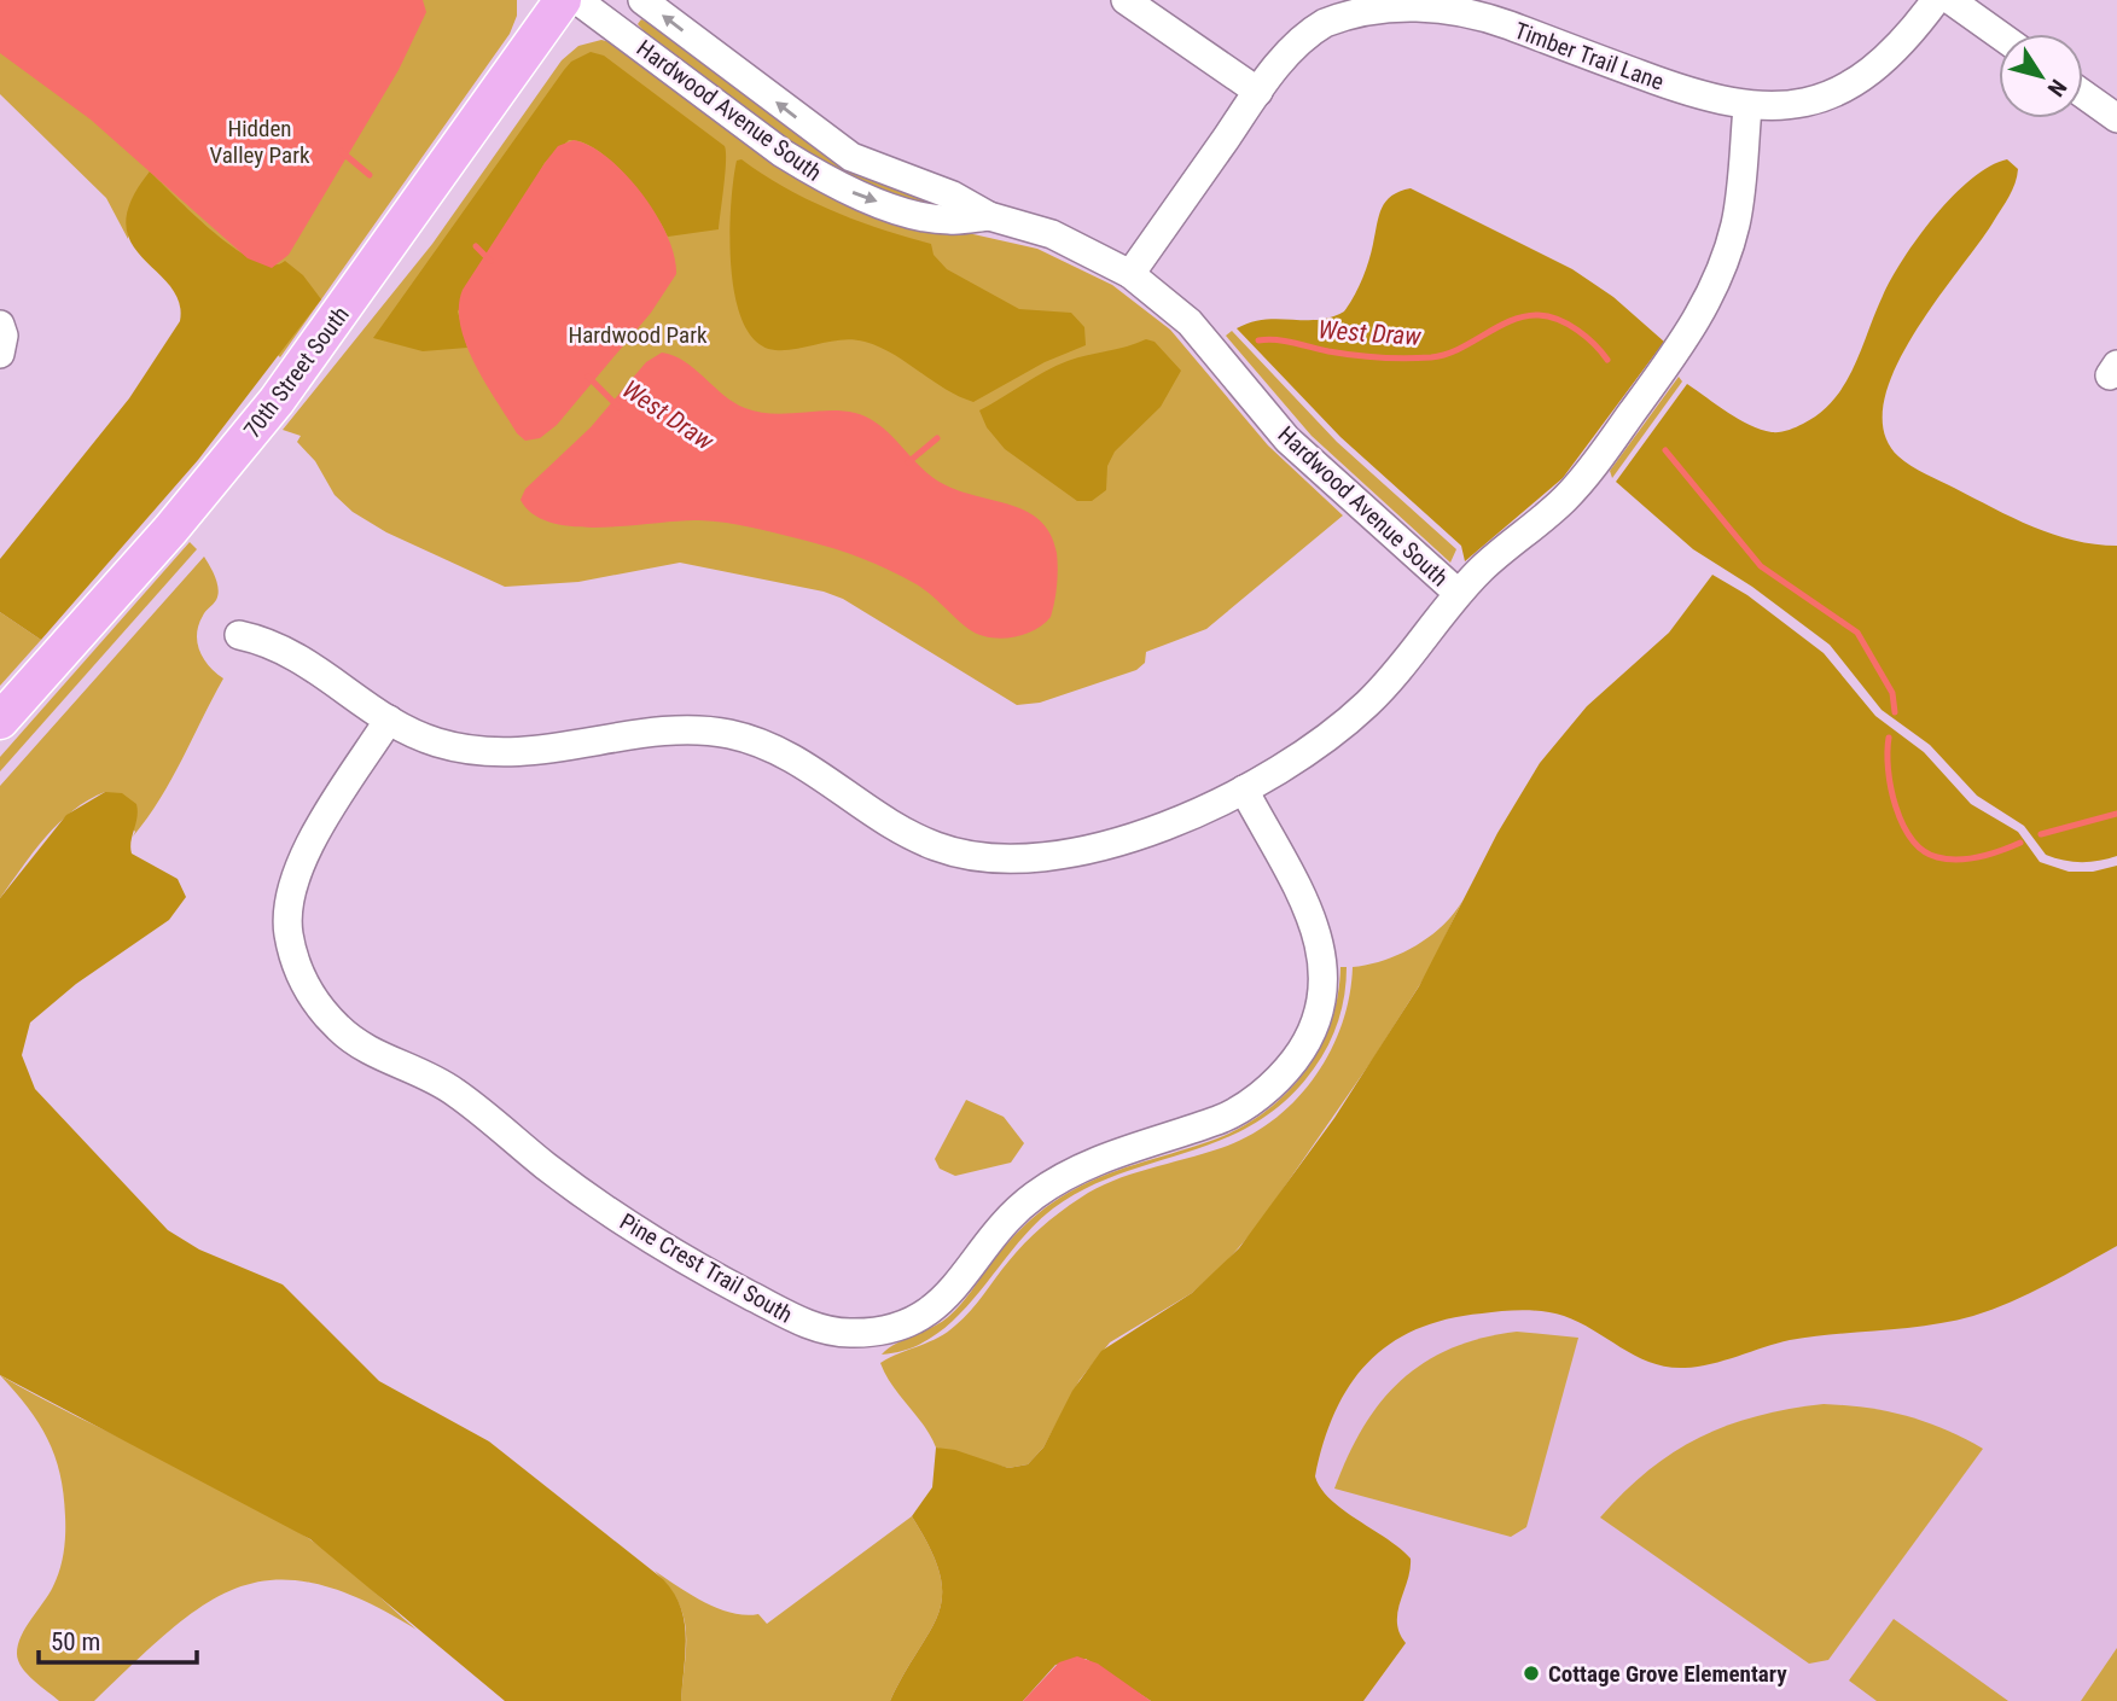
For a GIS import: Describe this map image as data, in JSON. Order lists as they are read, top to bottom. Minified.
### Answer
{"streets":{"main road":["70th Street South"],"street":["Timber Trail Lane","Hardwood Avenue South","Pine Crest Trail South"]},"crossings":[["Timber Trail Lane","Hardwood Avenue South"]],"water":["West Draw"],"parks":["Hidden Valley Park","Hardwood Park"],"places":["Cottage Grove Elementary"],"scale_bar":"50 m","north":"bottom right"}
